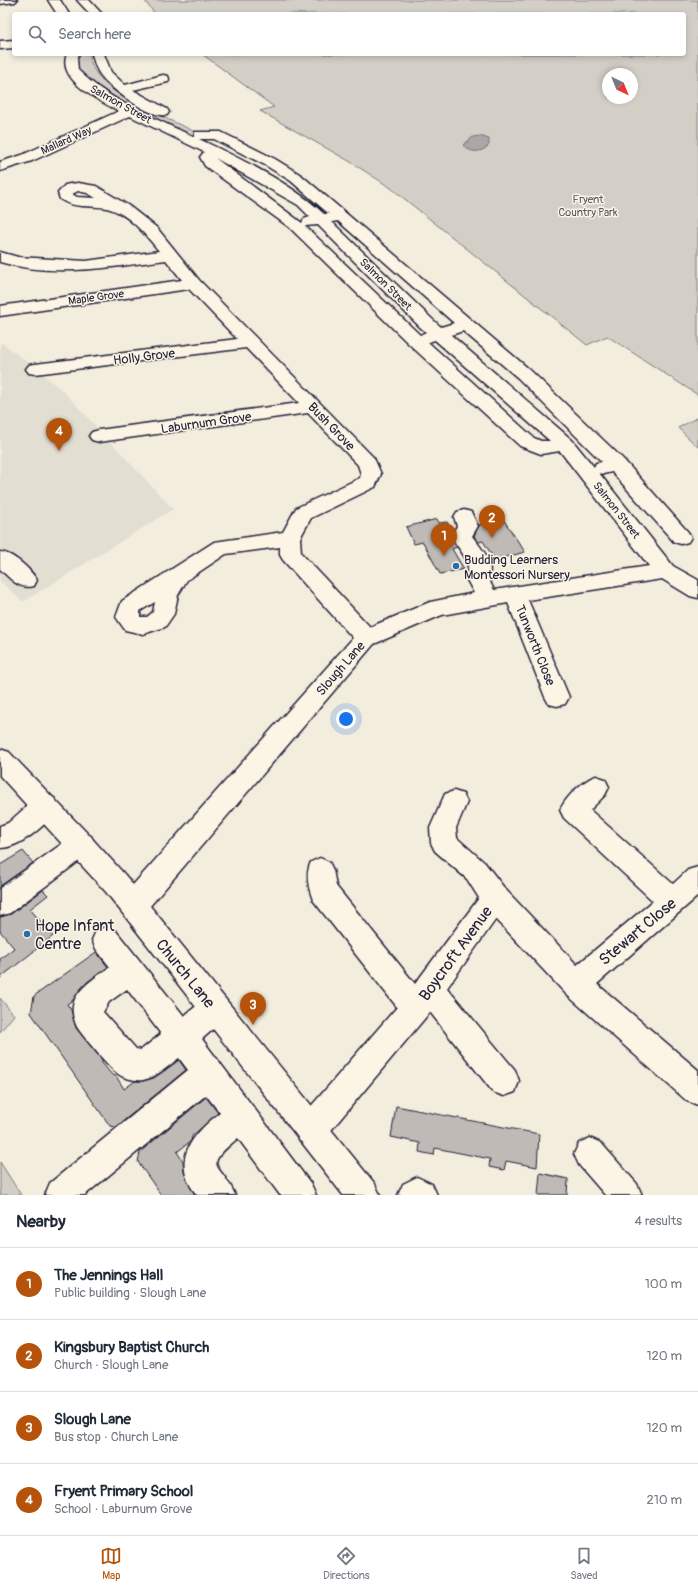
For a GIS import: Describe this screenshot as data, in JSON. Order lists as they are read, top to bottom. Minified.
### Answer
{"streets":{"street":["Salmon Street","Mallard Way","Maple Grove","Holly Grove","Laburnum Grove","Bush Grove","Tunworth Close","Slough Lane","Stewart Close","Boycroft Avenue","Church Lane"]},"crossings":[["Salmon Street","Mallard Way"],["Salmon Street","Slough Lane"],["Maple Grove","Bush Grove"],["Holly Grove","Bush Grove"],["Laburnum Grove","Bush Grove"],["Tunworth Close","Slough Lane"],["Slough Lane","Church Lane"],["Stewart Close","Boycroft Avenue"],["Boycroft Avenue","Church Lane"]],"parks":["Fryent Country Park"],"places":["Budding Learners Montessori Nursery","Hope Infant Centre"],"north":"bottom right","page":{"search":"Search here","pins":["4","2","1","3"],"heading":["Nearby","4 results"],"list":[{"mark":"1","name":"The Jennings Hall","note":"Public building · Slough Lane","value":"100 m"},{"mark":"2","name":"Kingsbury Baptist Church","note":"Church · Slough Lane","value":"120 m"},{"mark":"3","name":"Slough Lane","note":"Bus stop · Church Lane","value":"120 m"},{"mark":"4","name":"Fryent Primary School","note":"School · Laburnum Grove","value":"210 m"}],"nav":["Map","Directions","Saved"]}}
